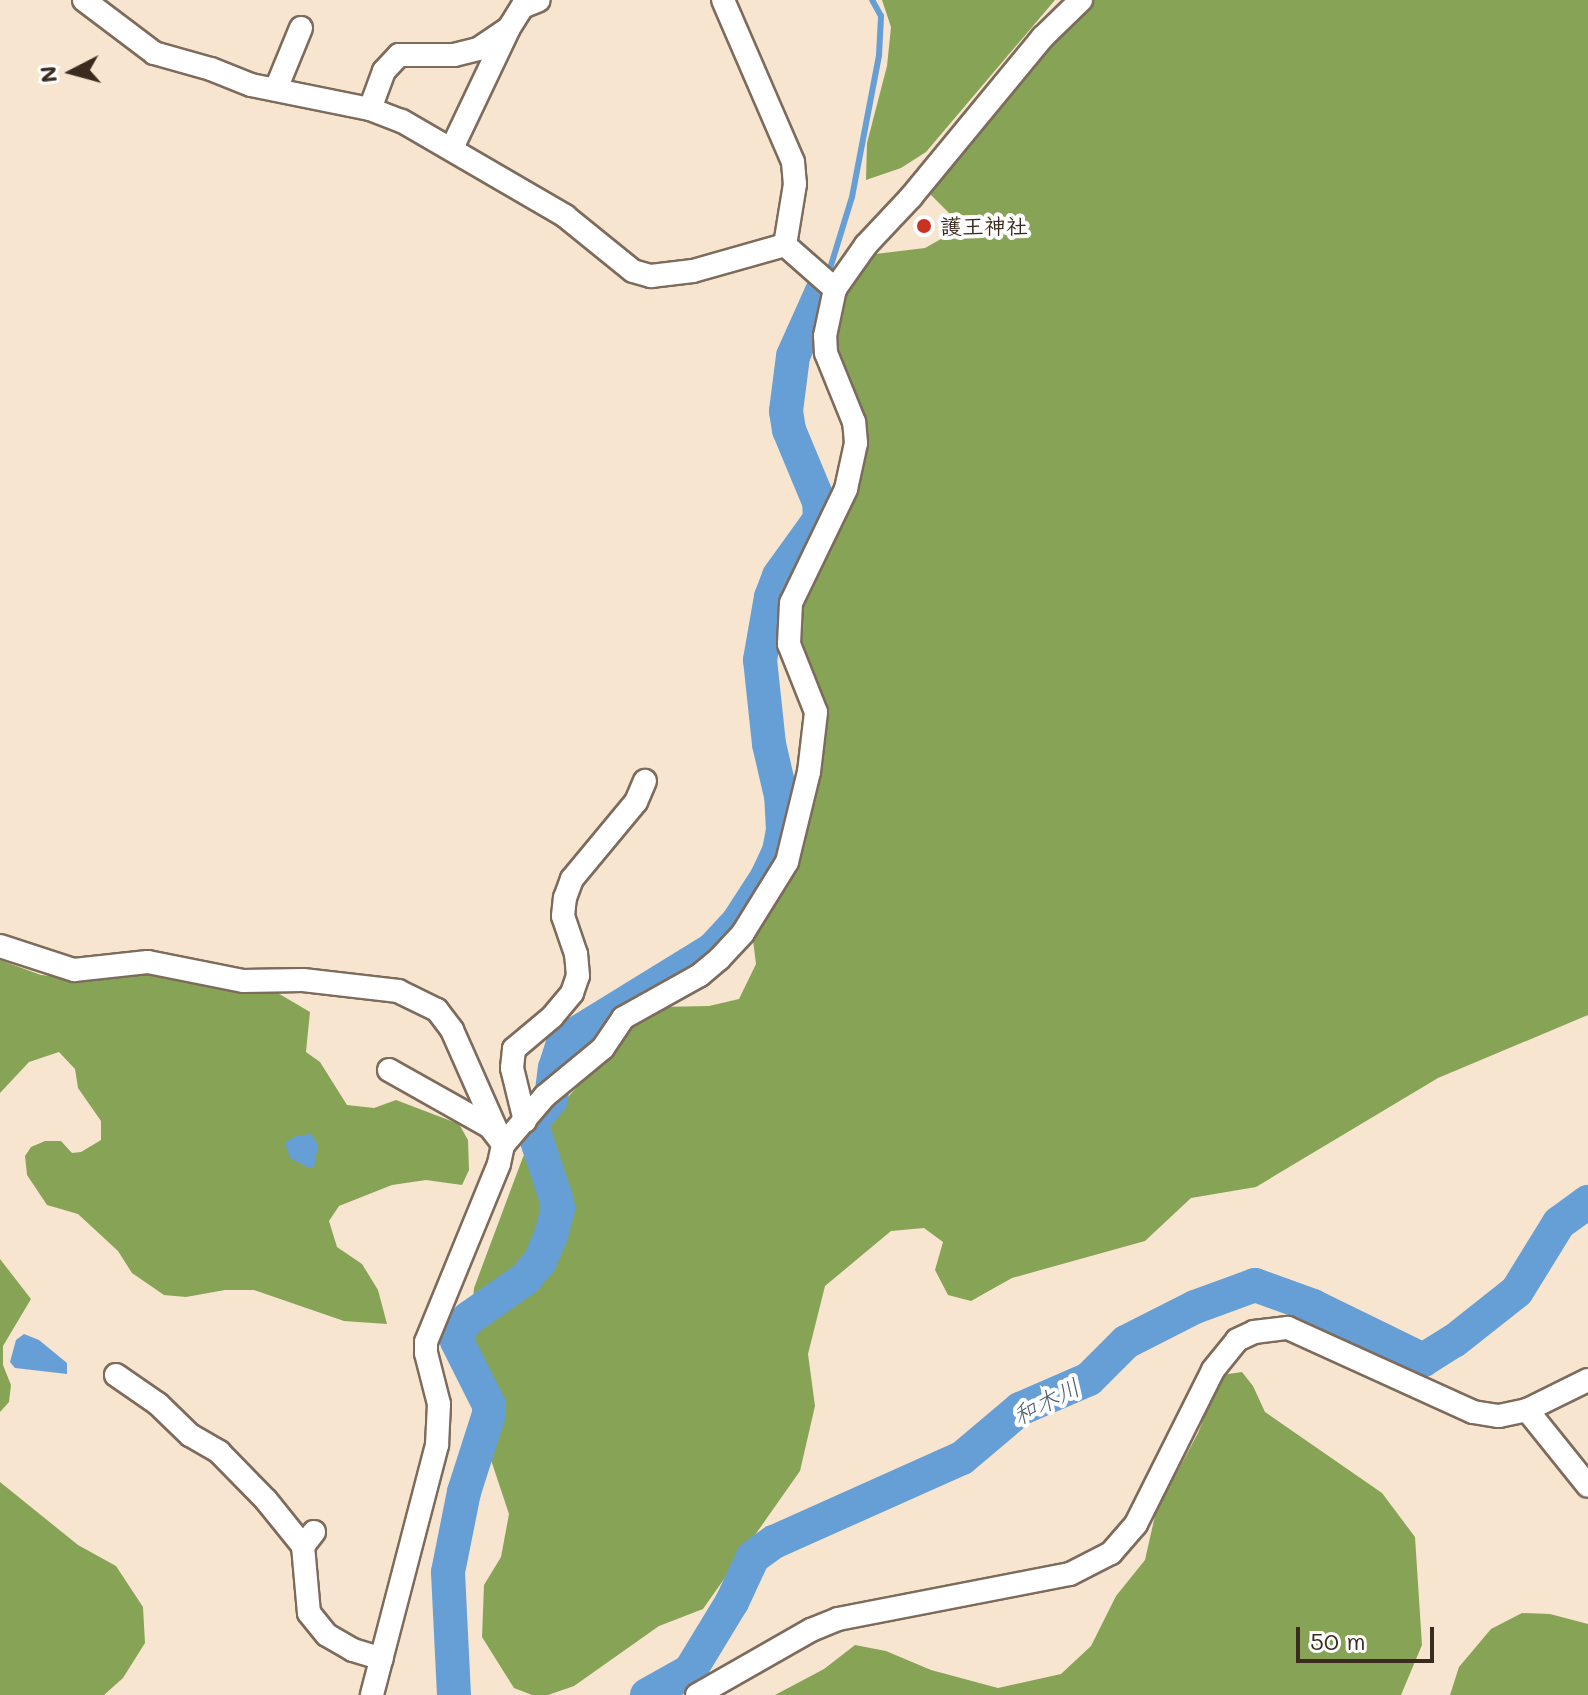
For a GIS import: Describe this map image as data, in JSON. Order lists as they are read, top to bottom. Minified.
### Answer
{"water":["和木川"],"places":["護王神社"],"scale_bar":"50 m","north":"left"}
